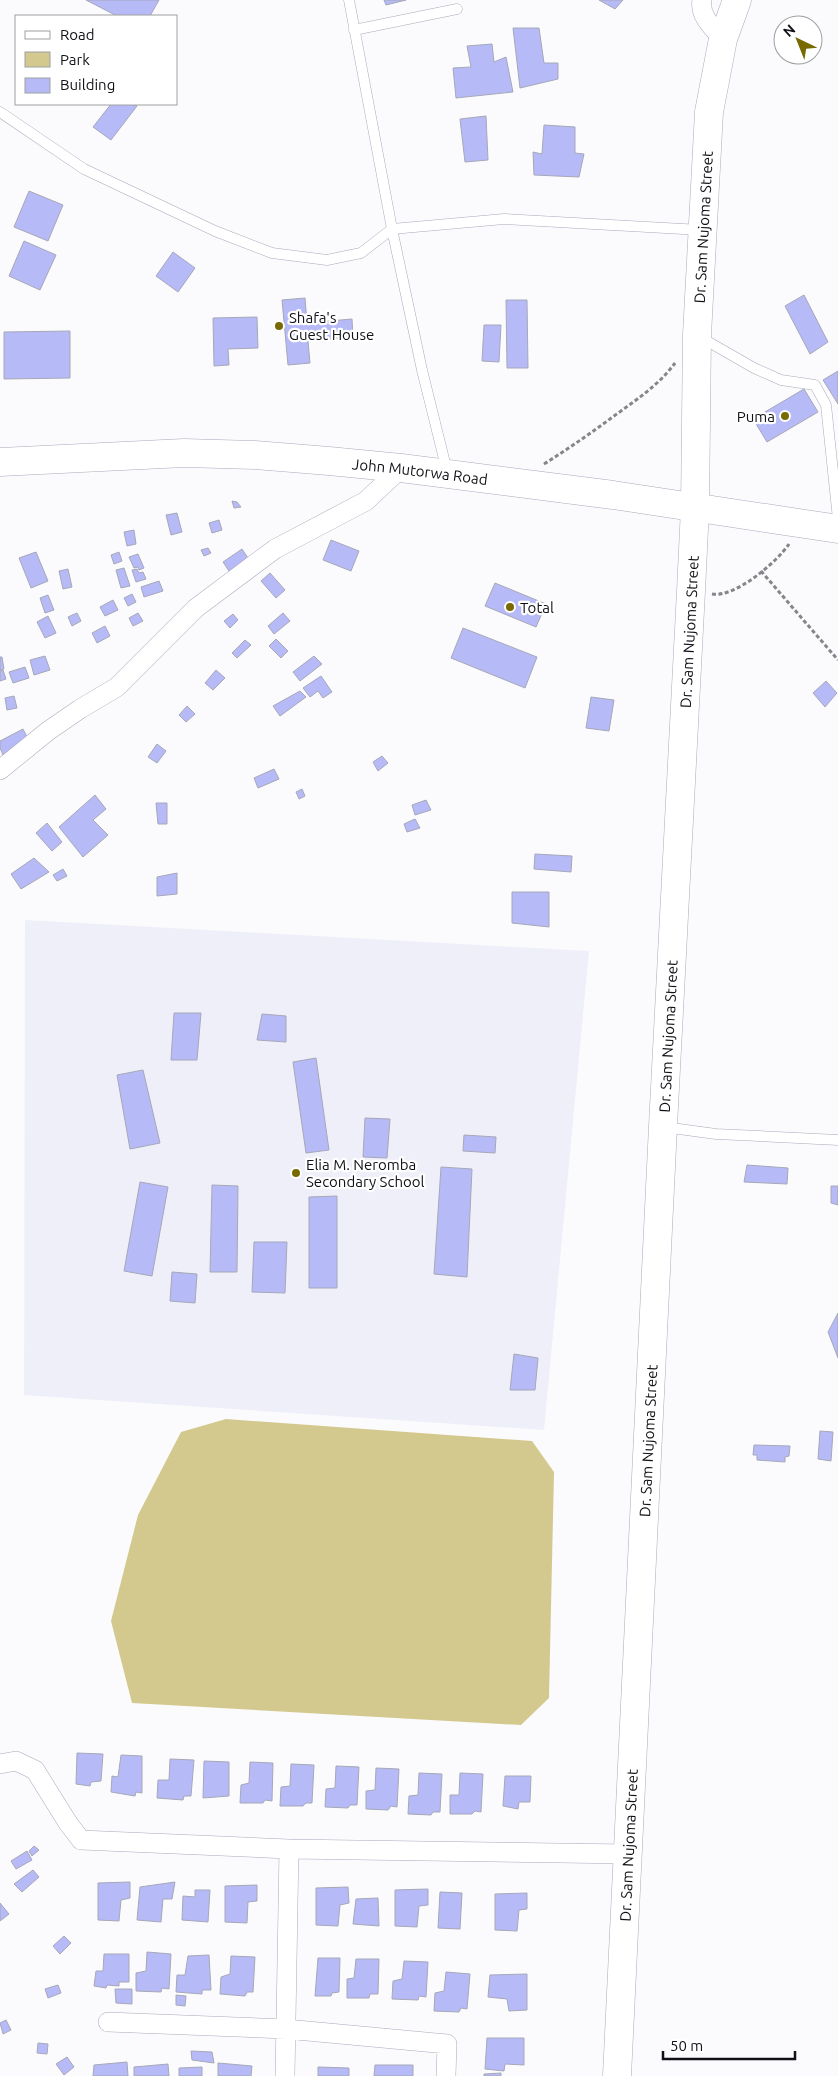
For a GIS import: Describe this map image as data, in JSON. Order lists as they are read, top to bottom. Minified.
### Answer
{"streets":{"street":["Dr. Sam Nujoma Street","John Mutorwa Road"]},"crossings":[["Dr. Sam Nujoma Street","John Mutorwa Road"]],"places":["Shafa's Guest House","Puma","Total","Elia M. Neromba Secondary School"],"legend":["Road","Park","Building"],"scale_bar":"50 m","north":"top left"}
